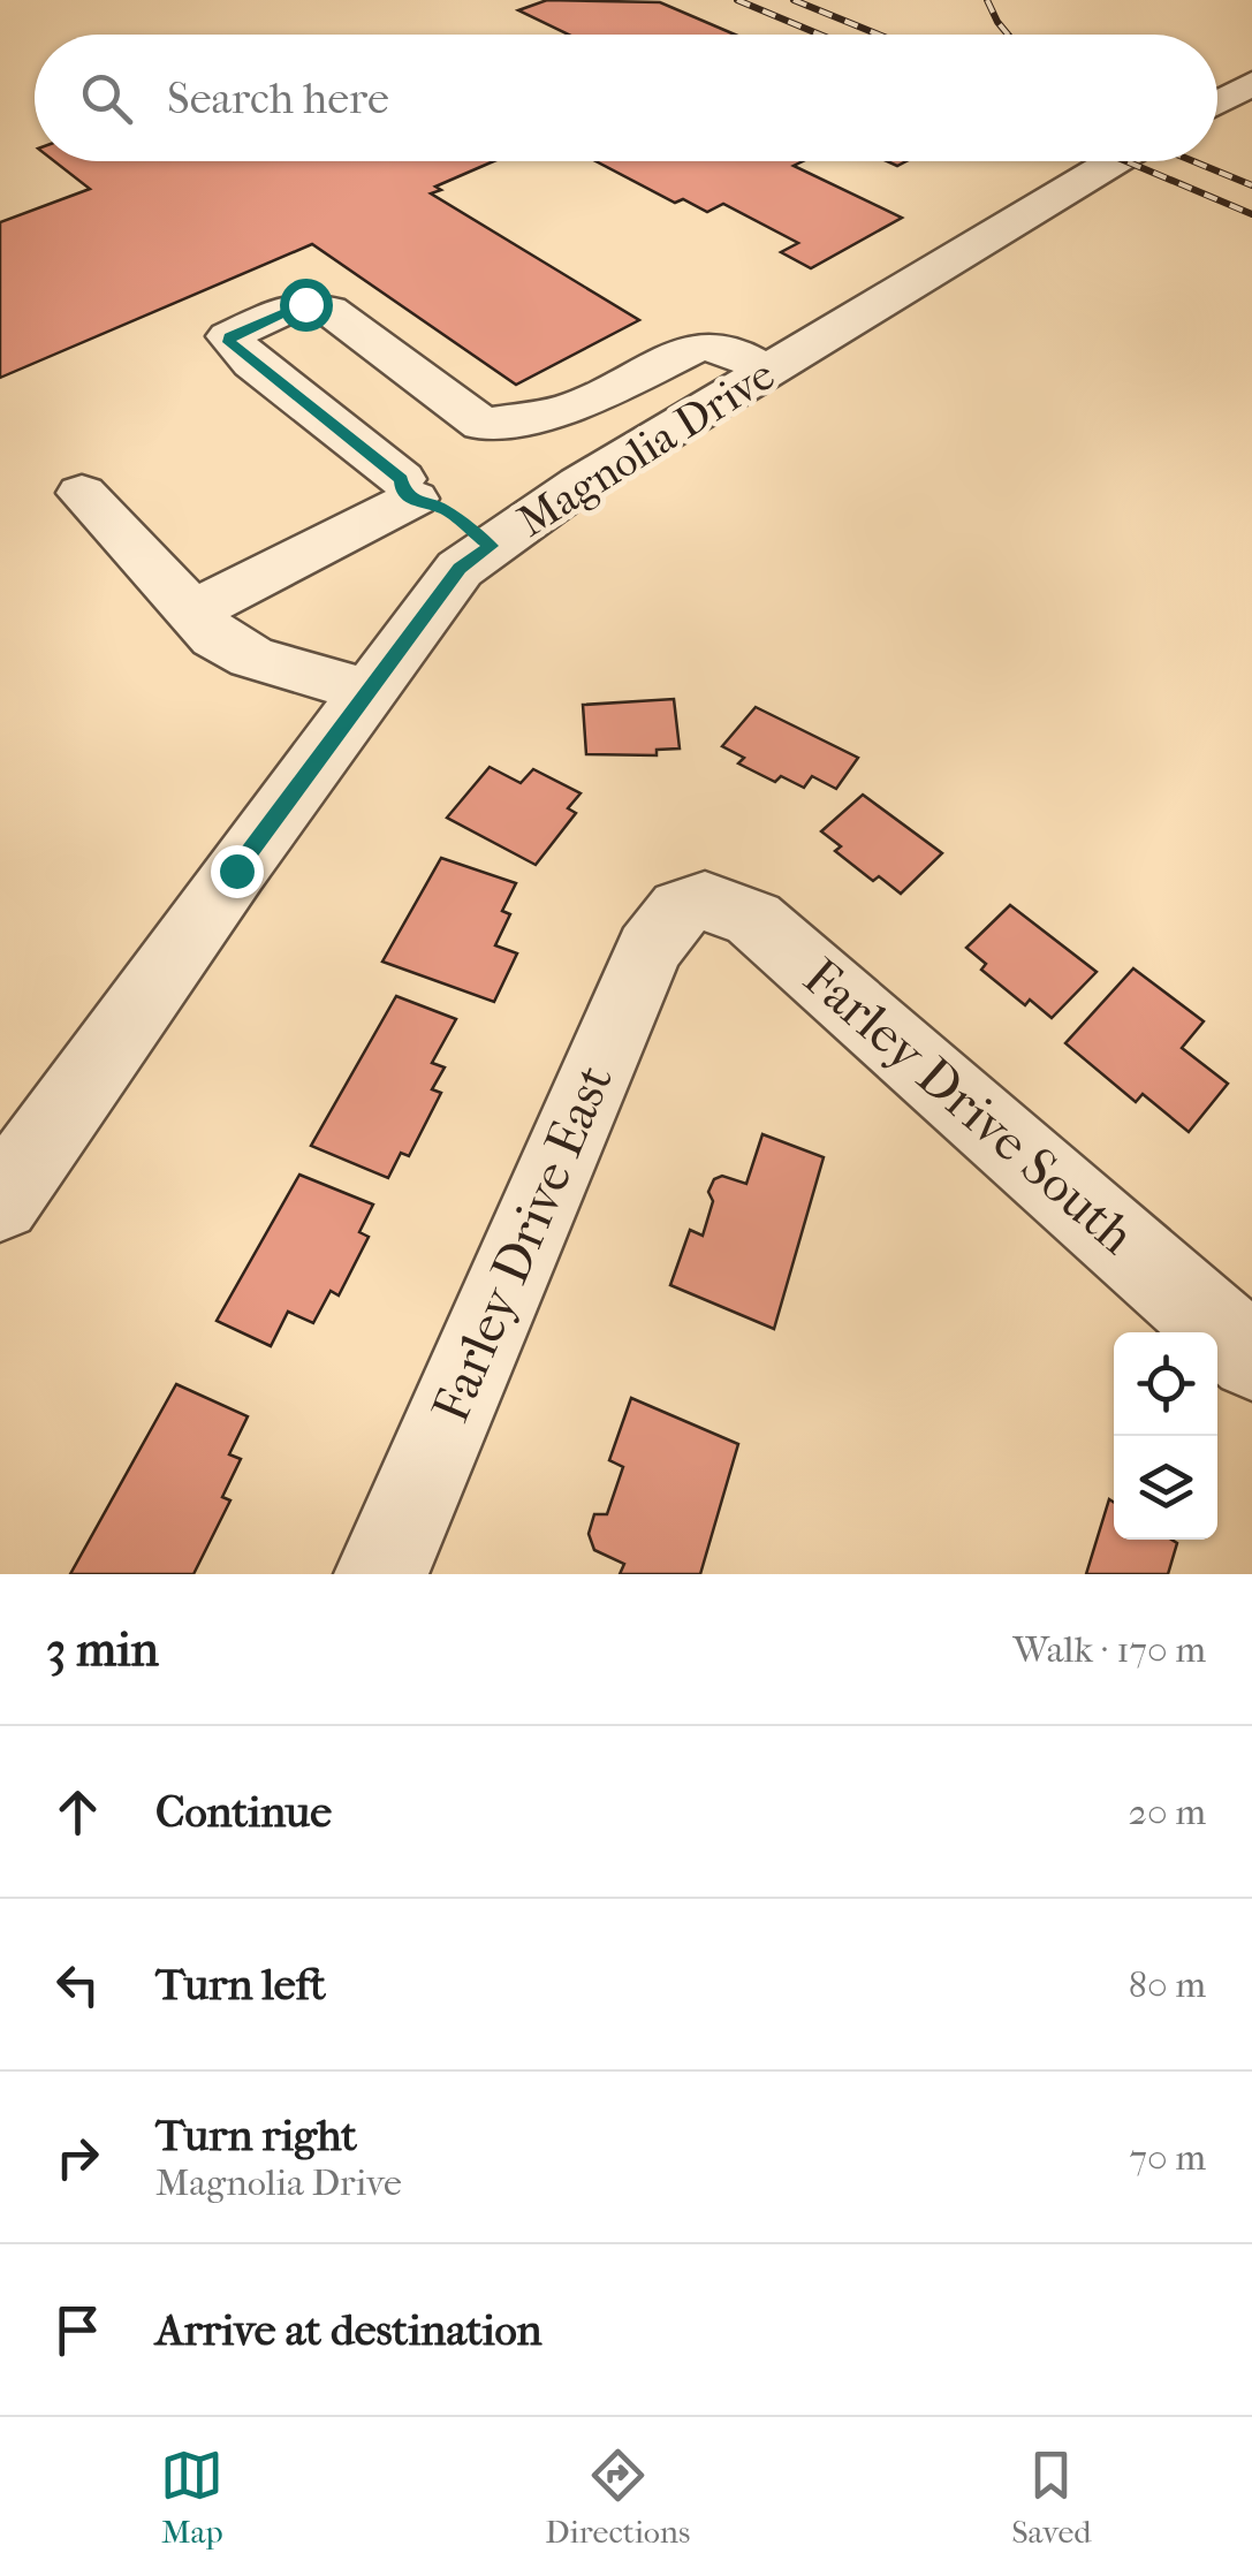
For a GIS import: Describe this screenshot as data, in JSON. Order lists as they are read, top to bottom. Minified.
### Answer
{"streets":{"street":["Magnolia Drive","Farley Drive South","Farley Drive East"]},"crossings":[["Farley Drive South","Farley Drive East"]],"page":{"search":"Search here","heading":["3 min","Walk · 170 m"],"list":[["Continue","20 m"],["Turn left","80 m"],["Turn right","Magnolia Drive","70 m"],"Arrive at destination"],"nav":["Map","Directions","Saved"]}}
